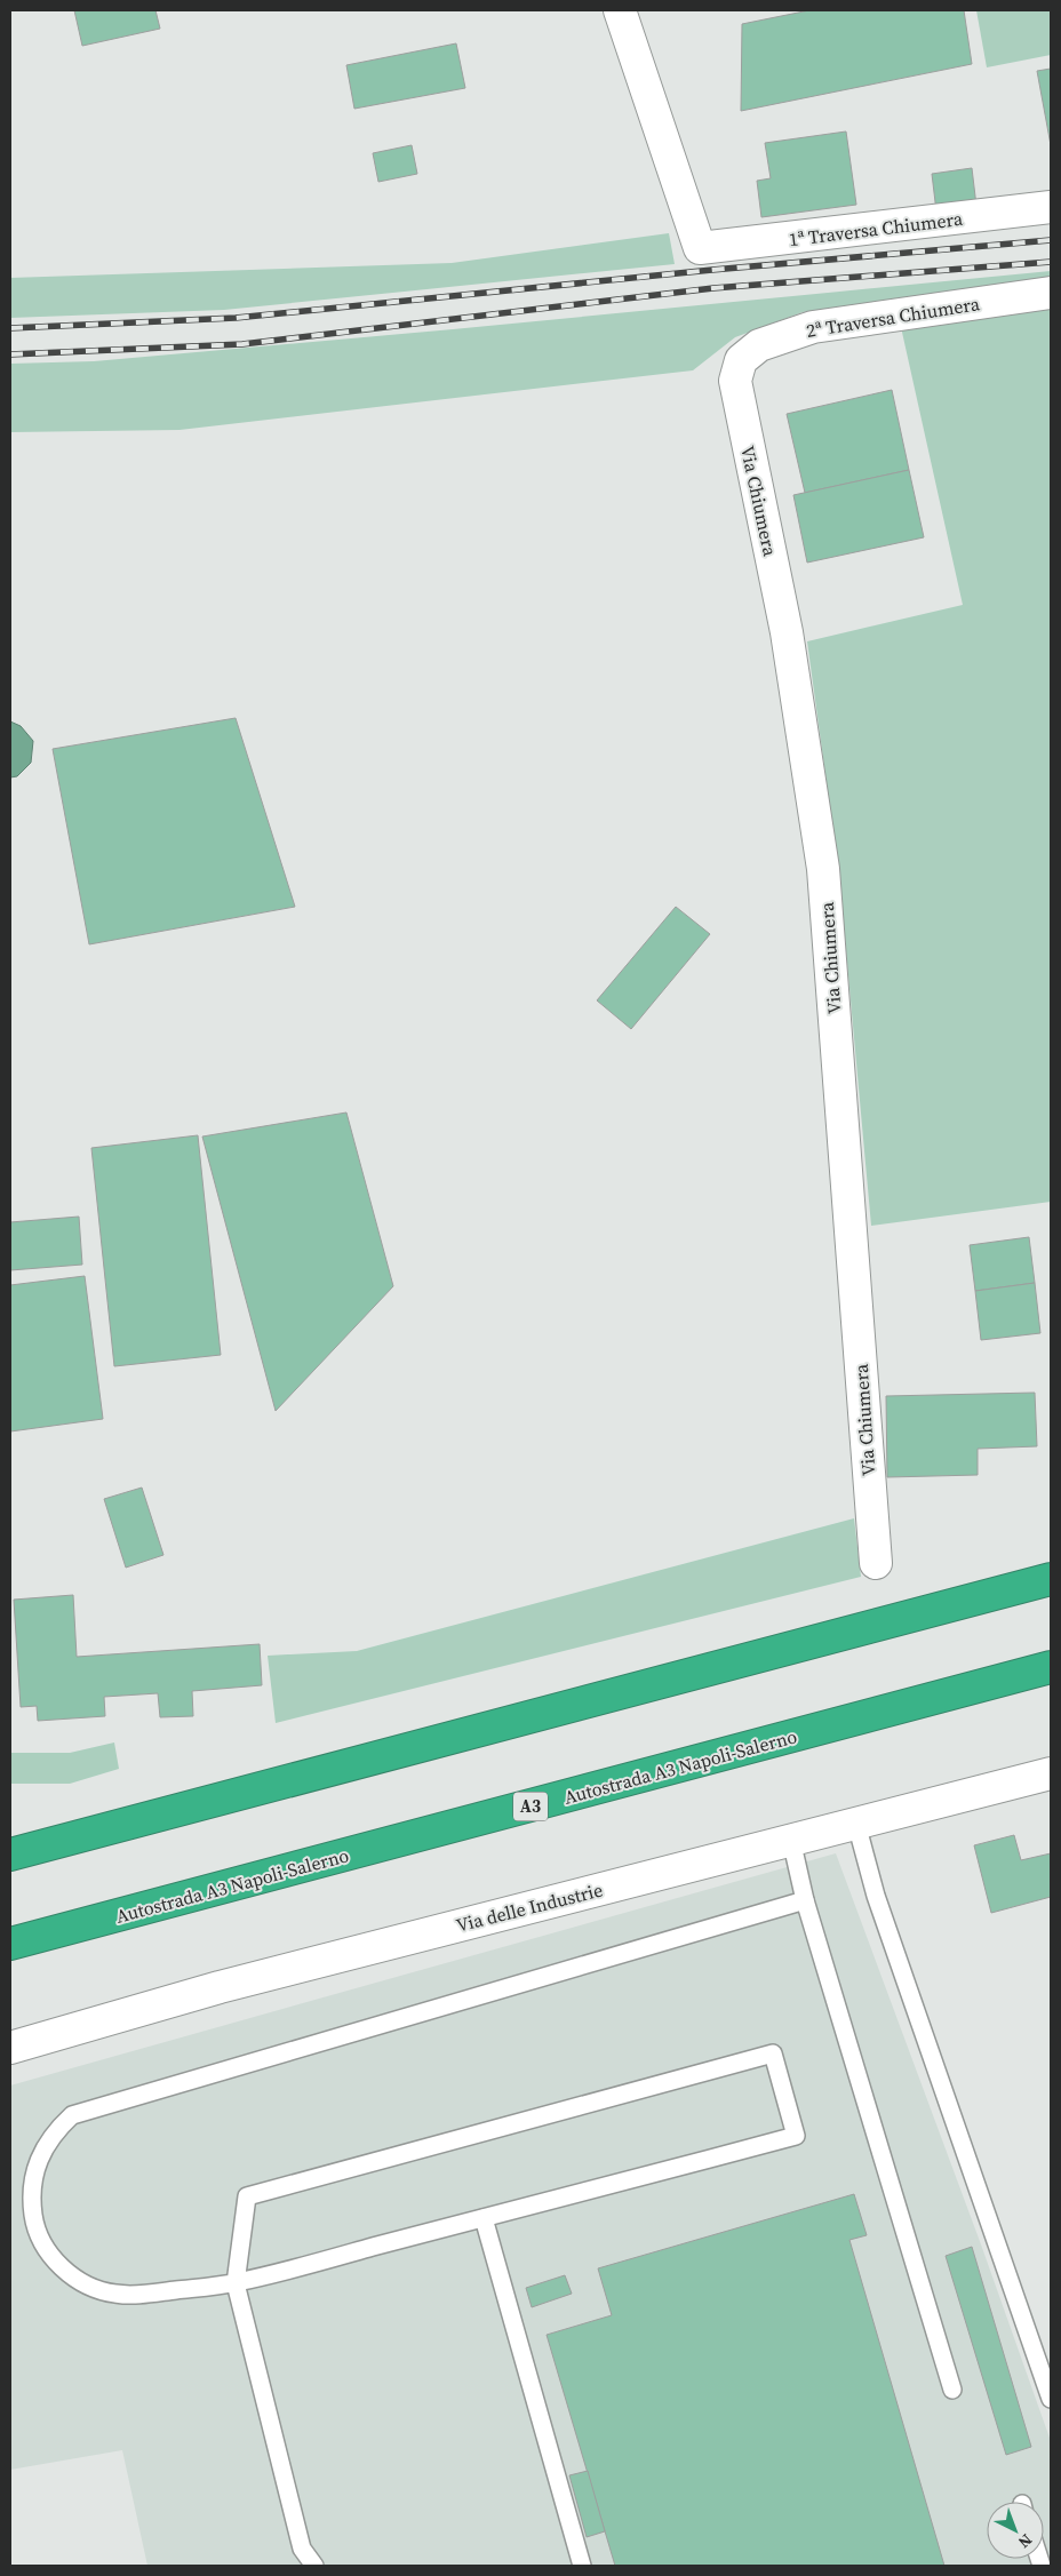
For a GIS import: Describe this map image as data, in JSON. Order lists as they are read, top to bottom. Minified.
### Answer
{"streets":{"highway":["Autostrada A3 Napoli-Salerno","A3"],"street":["1ª Traversa Chiumera","2ª Traversa Chiumera","Via Chiumera","Via delle Industrie"]},"crossings":[["2ª Traversa Chiumera","Via Chiumera"]],"north":"bottom right"}
